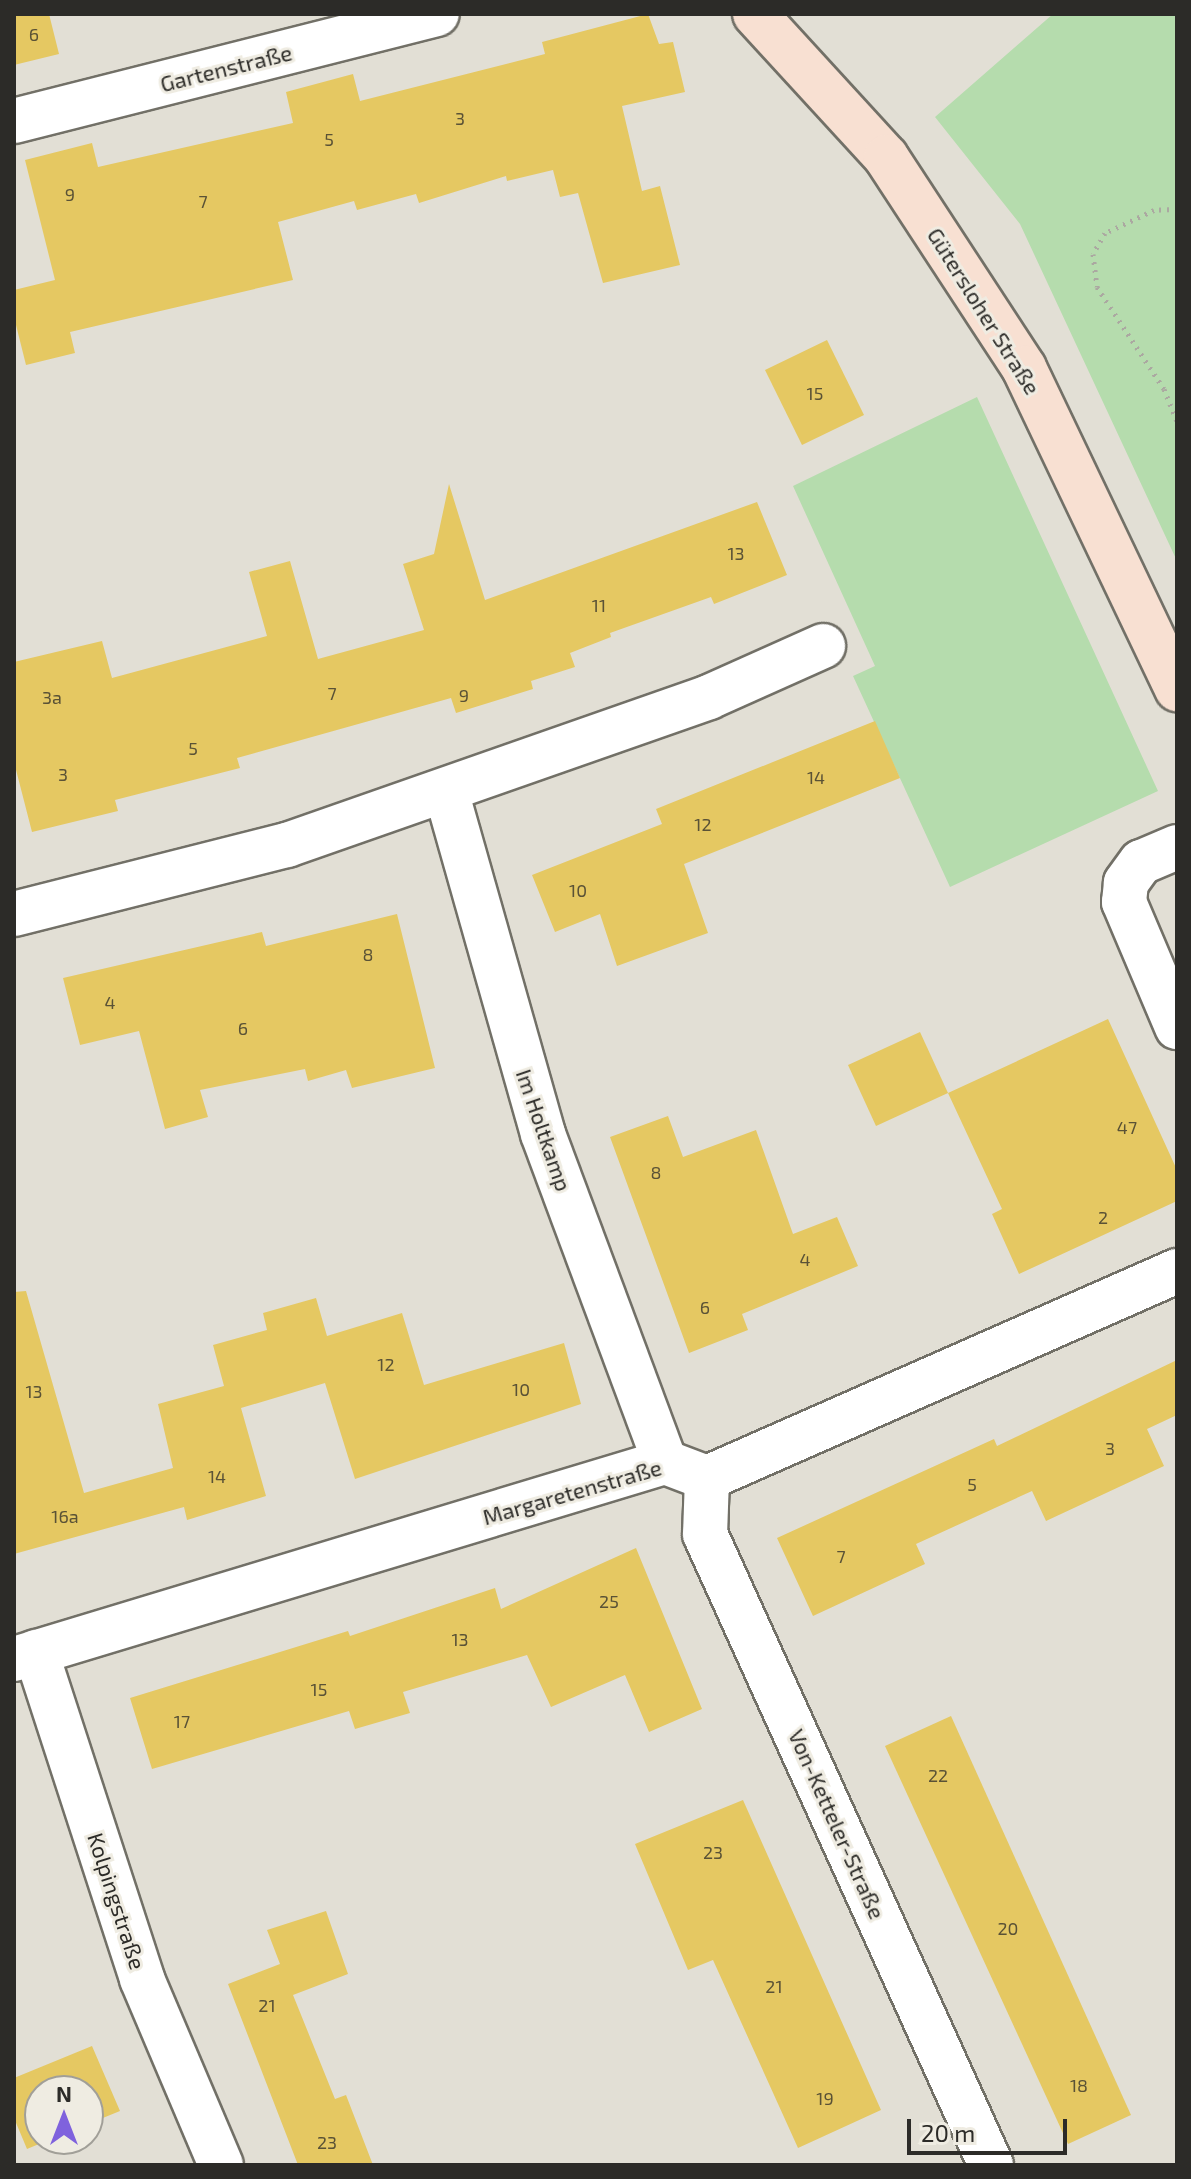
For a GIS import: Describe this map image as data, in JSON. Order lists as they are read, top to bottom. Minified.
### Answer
{"streets":{"main road":["Gütersloher Straße"],"street":["Gartenstraße","Im Holtkamp","Margaretenstraße","Von-Ketteler-Straße","Kolpingstraße"]},"crossings":[["Im Holtkamp","Margaretenstraße"],["Margaretenstraße","Von-Ketteler-Straße"],["Margaretenstraße","Kolpingstraße"]],"house_numbers":["6","3","5","9","7","15","13","11","7","9","3a","5","3","14","12","10","8","4","6","47","8","2","4","6","12","10","13","3","14","5","16a","7","25","13","15","17","22","23","20","21","21","18","19","23"],"scale_bar":"20 m","north":"top"}
